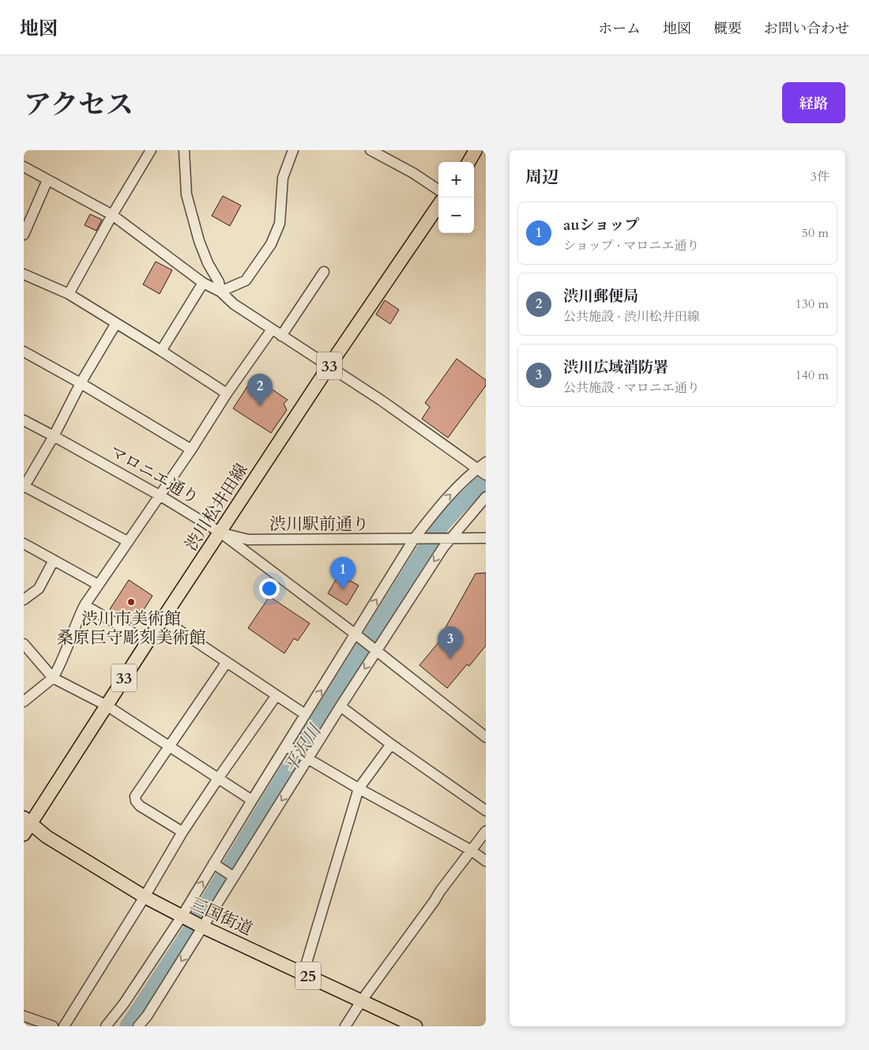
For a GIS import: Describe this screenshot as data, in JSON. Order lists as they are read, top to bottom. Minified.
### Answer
{"streets":{"main road":["33","渋川松井田線","三国街道","25"],"street":["マロニエ通り","渋川駅前通り"]},"crossings":[["マロニエ通り","渋川松井田線"],["マロニエ通り","渋川駅前通り"],["渋川松井田線","渋川駅前通り"],["渋川松井田線","三国街道"]],"water":["平沢川"],"places":["渋川市美術館 桑原巨守彫刻美術館"],"page":{"header":"地図","nav":["ホーム","地図","概要","お問い合わせ"],"title":"アクセス","buttons":"経路","heading":["周辺","3件"],"map_buttons":["+","−"],"list":[{"mark":"1","name":"auショップ","note":"ショップ · マロニエ通り","value":"50 m"},{"mark":"2","name":"渋川郵便局","note":"公共施設 · 渋川松井田線","value":"130 m"},{"mark":"3","name":"渋川広域消防署","note":"公共施設 · マロニエ通り","value":"140 m"}],"pins":["2","1","3"]}}
